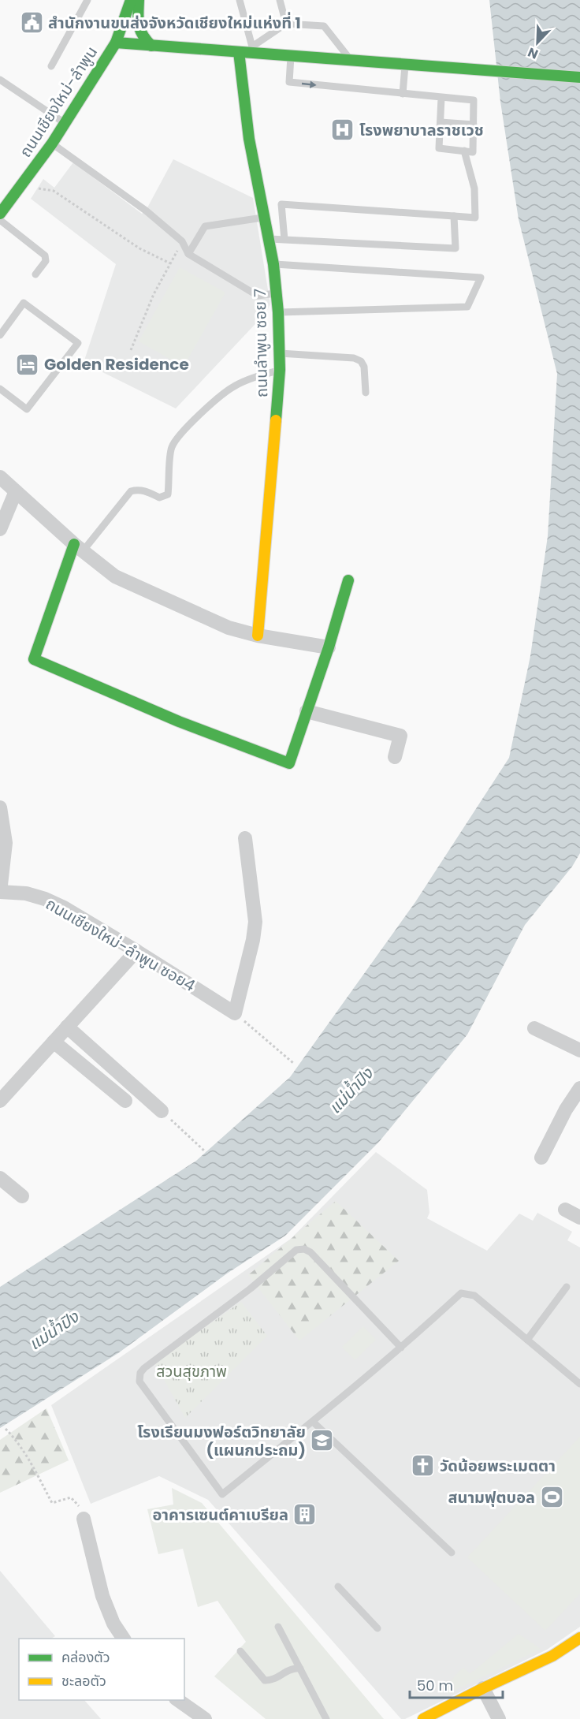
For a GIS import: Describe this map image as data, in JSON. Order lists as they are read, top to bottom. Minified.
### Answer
{"streets":{"street":["ถนนเชียงใหม่-ลำพูน","ถนนลำพูน ซอย 7","ถนนเชียงใหม่-ลำพูน ซอย4"]},"water":["แม่น้ำปิง"],"parks":["สวนสุขภาพ"],"places":{"public building":["สำนักงานขนส่งจังหวัดเชียงใหม่แห่งที่ 1"],"hospital":["โรงพยาบาลราชเวช"],"hotel":["Golden Residence"],"school or university":["โรงเรียนมงฟอร์ตวิทยาลัย (แผนกประถม)"],"church":["วัดน้อยพระเมตตา"],"sports":["สนามฟุตบอล"],"building":["อาคารเซนต์คาเบรียล"]},"legend":["คล่องตัว","ชะลอตัว"],"scale_bar":"50 m","north":"bottom left"}
